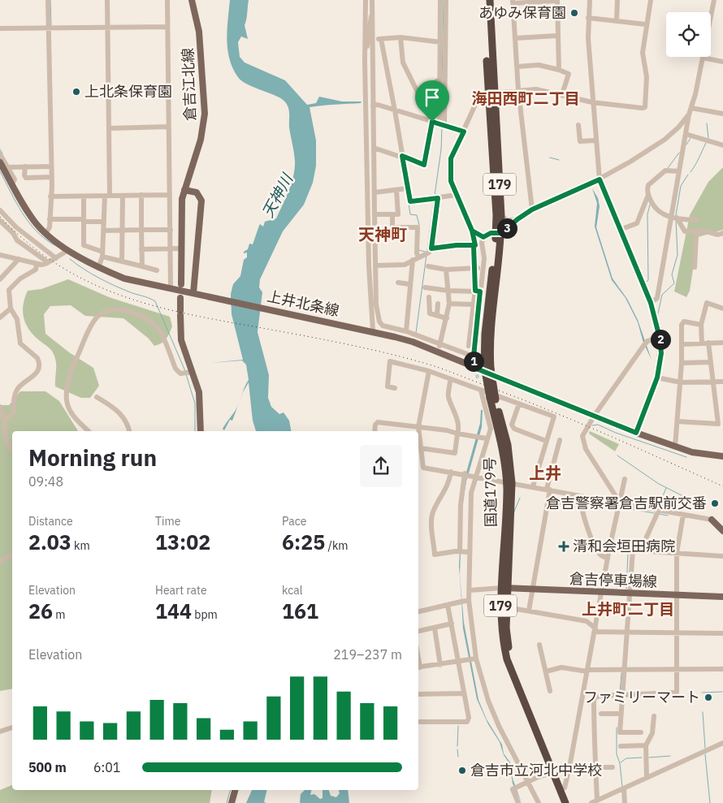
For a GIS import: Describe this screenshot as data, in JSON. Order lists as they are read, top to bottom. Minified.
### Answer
{"streets":{"highway":["179","国道179号"],"main road":["倉吉江北線","上井北条線","倉吉停車場線"]},"crossings":[["国道179号","倉吉停車場線"]],"districts":["海田西町二丁目","天神町","上井","上井町二丁目"],"water":["天神川"],"places":{"other":["あゆみ保育園","上北条保育園","倉吉警察署倉吉駅前交番","ファミリーマート","倉吉市立河北中学校"],"health":["清和会垣田病院"]},"page":{"pins":["3","2","1"],"heading":["Morning run","09:48"],"stats":[["Distance","2.03 km"],["Time","13:02"],["Pace","6:25 /km"],["Elevation","26 m"],["Heart rate","144 bpm"],["kcal","161"]],"chart":["Elevation","219–237 m"],"list":[{"name":"500 m","note":"6:01"}]}}
